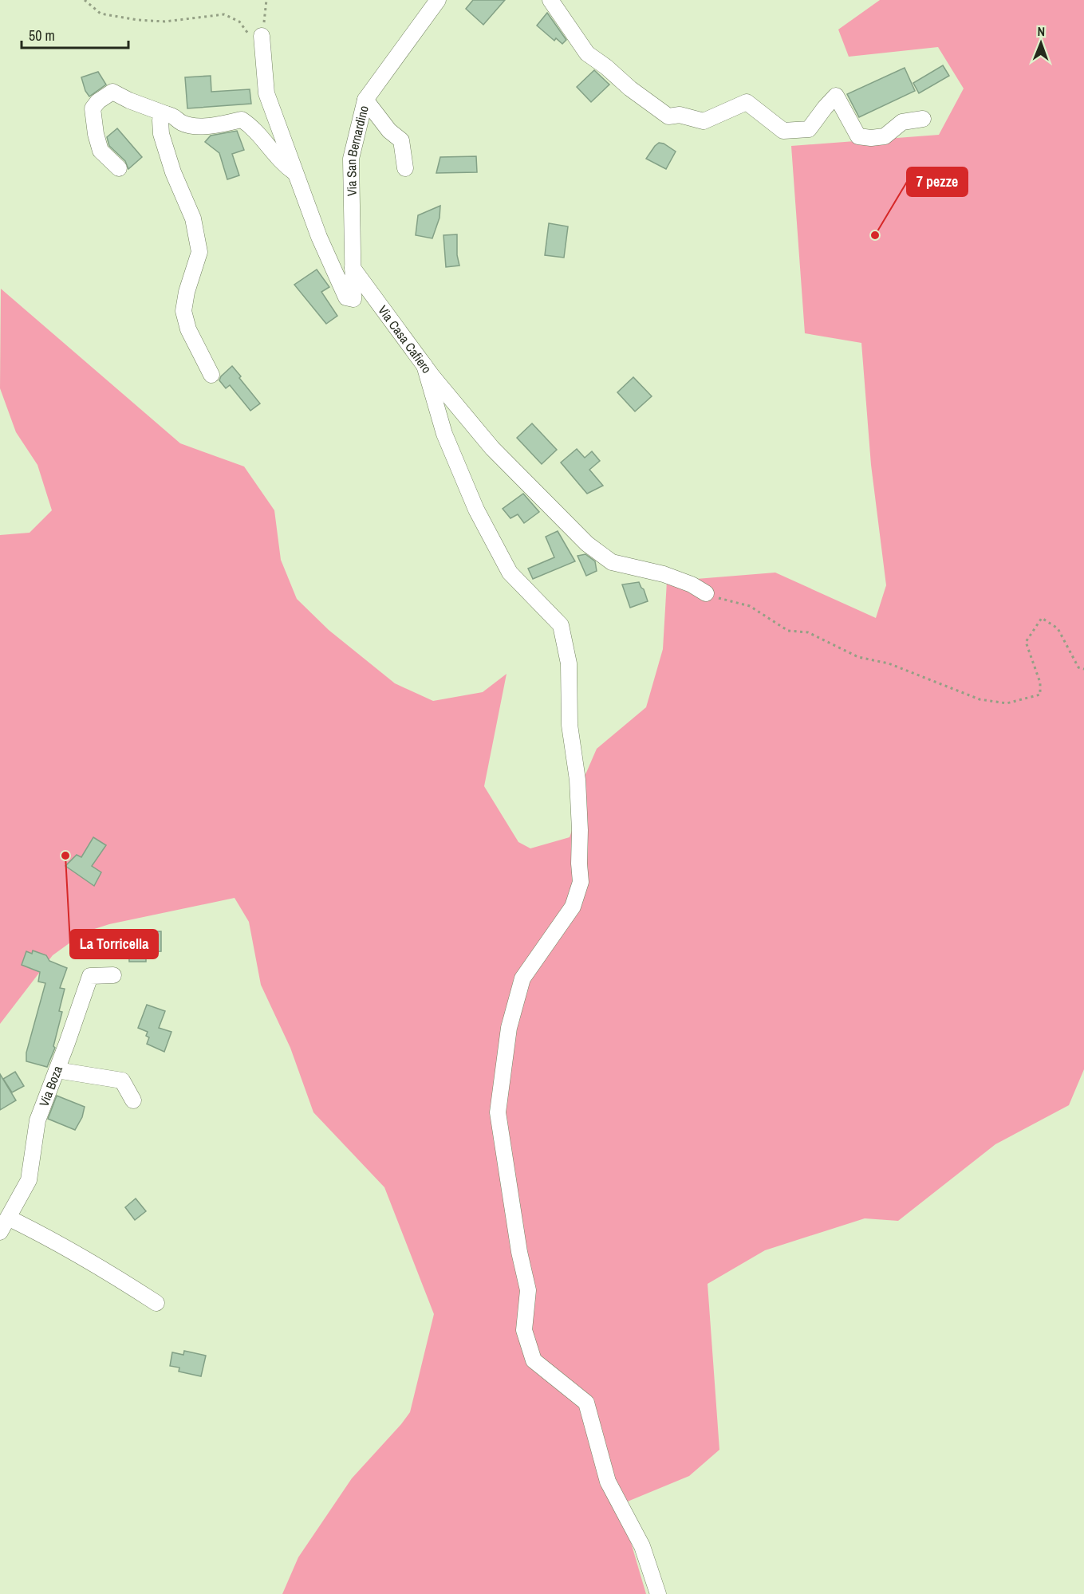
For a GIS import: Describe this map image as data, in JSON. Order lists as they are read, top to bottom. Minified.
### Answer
{"streets":{"street":["Via San Bernardino","Via Casa Cafiero","Via Boza"]},"crossings":[["Via San Bernardino","Via Casa Cafiero"]],"places":["7 pezze","La Torricella"],"scale_bar":"50 m","north":"top"}
